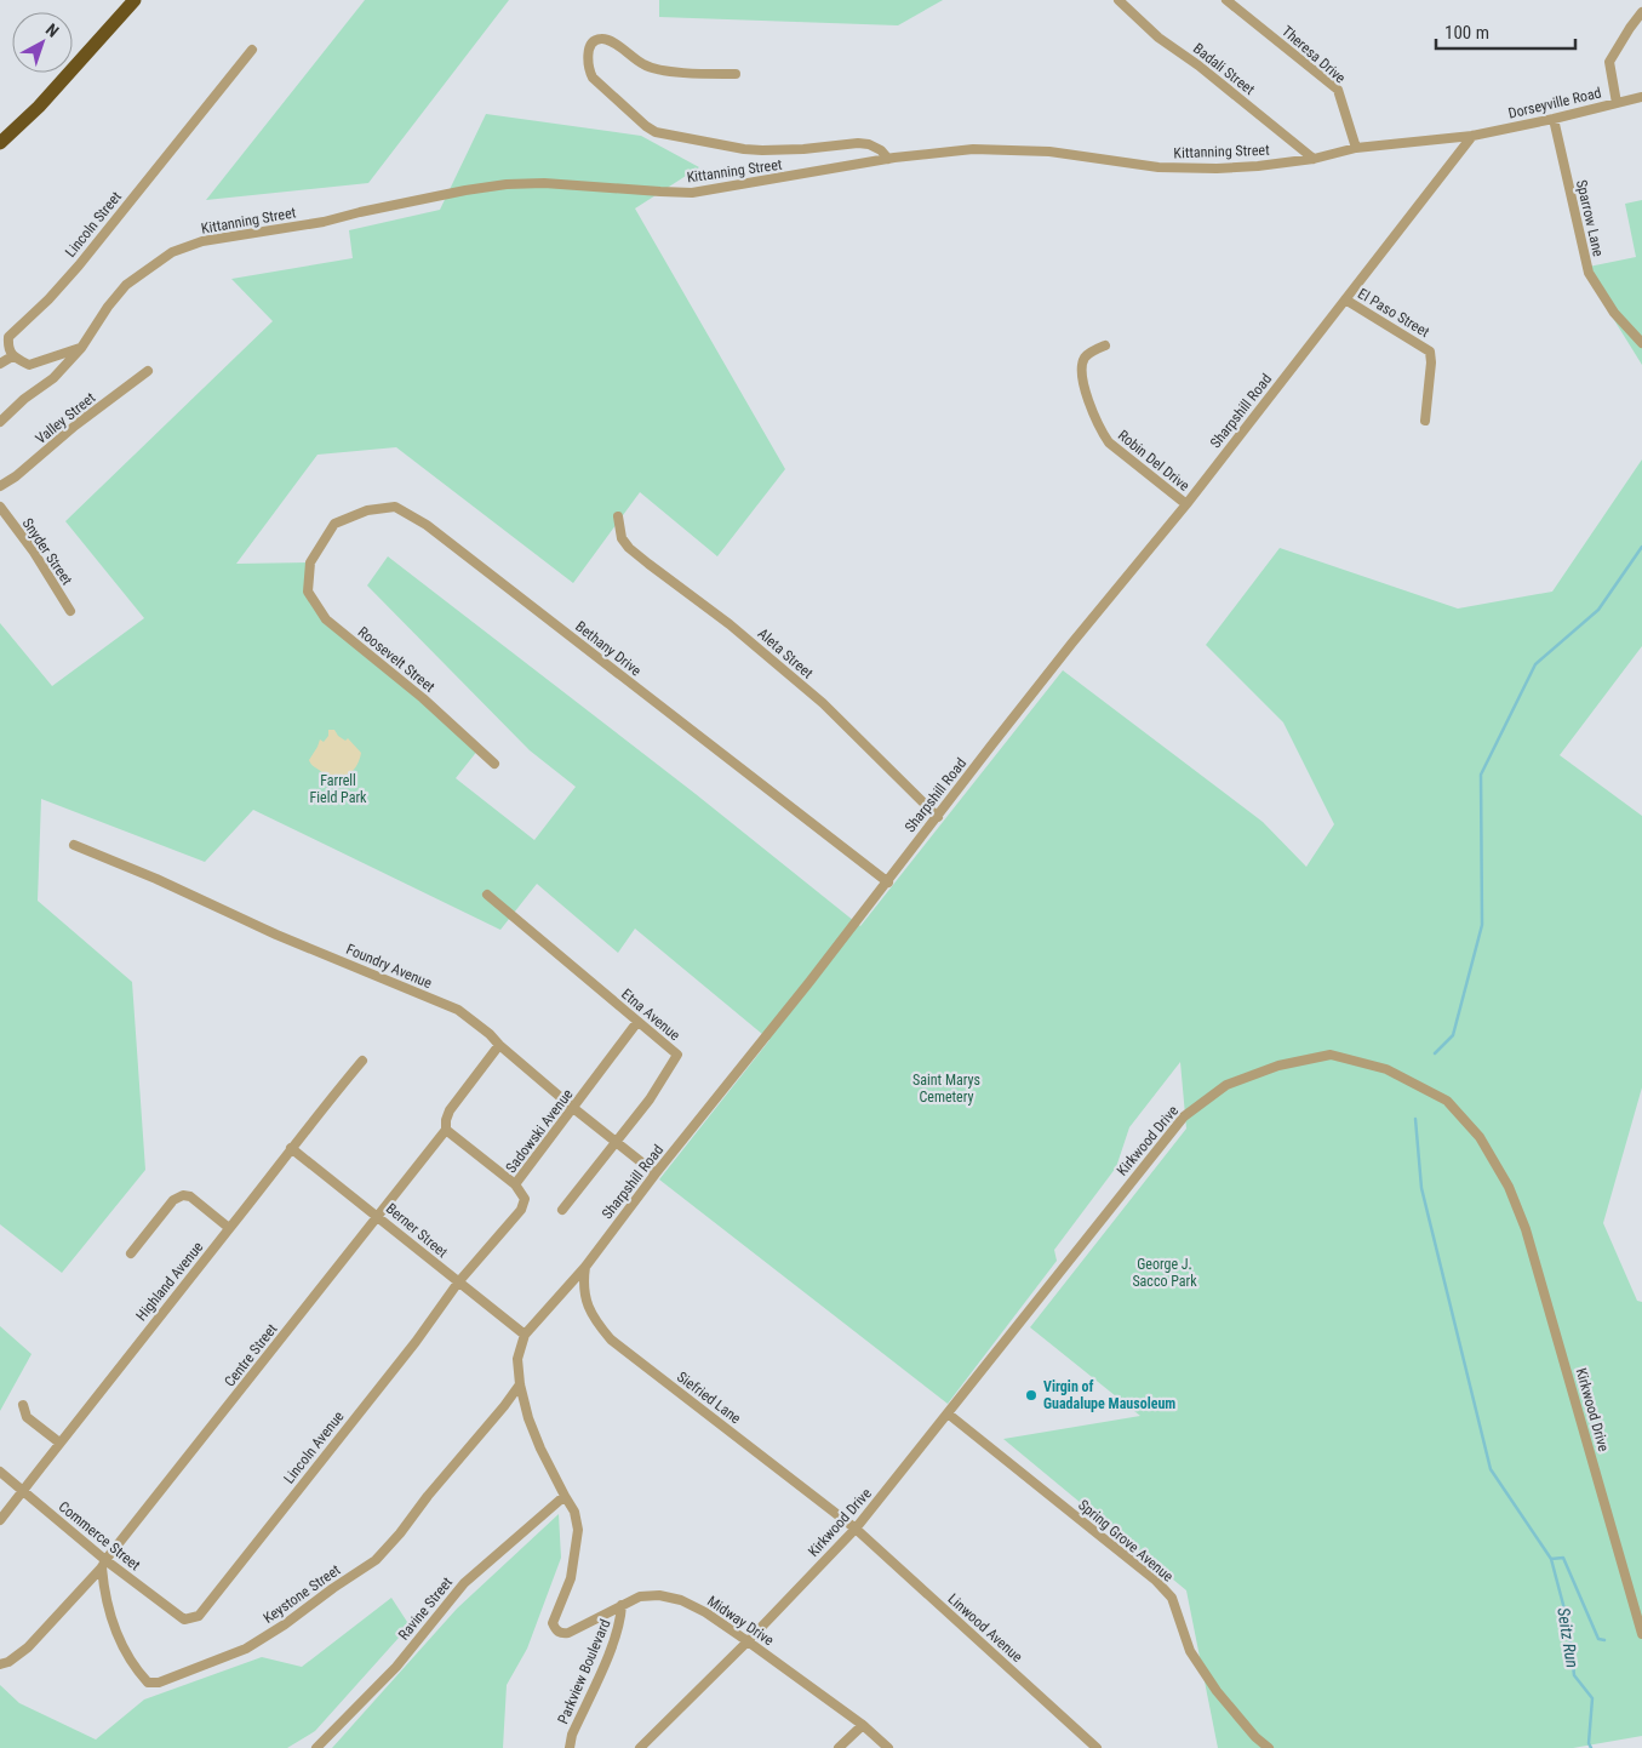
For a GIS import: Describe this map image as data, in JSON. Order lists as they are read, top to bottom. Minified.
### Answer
{"streets":{"street":["Theresa Drive","Badali Street","Dorseyville Road","Kittanning Street","Sparrow Lane","Lincoln Street","El Paso Street","Sharpshill Road","Valley Street","Robin Del Drive","Snyder Street","Bethany Drive","Aleta Street","Roosevelt Street","Foundry Avenue","Etna Avenue","Sadowski Avenue","Kirkwood Drive","Berner Street","Highland Avenue","Centre Street","Siefried Lane","Lincoln Avenue","Commerce Street","Spring Grove Avenue","Keystone Street","Ravine Street","Midway Drive","Linwood Avenue","Parkview Boulevard"]},"crossings":[["Theresa Drive","Kittanning Street"],["Badali Street","Kittanning Street"],["Dorseyville Road","Kittanning Street"],["Dorseyville Road","Sparrow Lane"],["Dorseyville Road","Sharpshill Road"],["Kittanning Street","Sharpshill Road"],["El Paso Street","Sharpshill Road"],["Sharpshill Road","Robin Del Drive"],["Sharpshill Road","Bethany Drive"],["Sharpshill Road","Aleta Street"],["Sharpshill Road","Foundry Avenue"],["Sharpshill Road","Berner Street"],["Sharpshill Road","Siefried Lane"],["Sharpshill Road","Keystone Street"],["Sharpshill Road","Ravine Street"],["Sharpshill Road","Midway Drive"],["Bethany Drive","Roosevelt Street"],["Foundry Avenue","Etna Avenue"],["Foundry Avenue","Sadowski Avenue"],["Foundry Avenue","Centre Street"],["Etna Avenue","Sadowski Avenue"],["Sadowski Avenue","Berner Street"],["Sadowski Avenue","Lincoln Avenue"],["Kirkwood Drive","Siefried Lane"],["Kirkwood Drive","Spring Grove Avenue"],["Kirkwood Drive","Midway Drive"],["Kirkwood Drive","Linwood Avenue"],["Berner Street","Highland Avenue"],["Berner Street","Centre Street"],["Berner Street","Lincoln Avenue"],["Highland Avenue","Commerce Street"],["Centre Street","Commerce Street"],["Centre Street","Keystone Street"],["Siefried Lane","Linwood Avenue"],["Lincoln Avenue","Commerce Street"],["Commerce Street","Keystone Street"],["Ravine Street","Midway Drive"],["Midway Drive","Parkview Boulevard"]],"water":["Seitz Run"],"parks":["Farrell Field Park","Saint Marys Cemetery","George J. Sacco Park"],"places":["Virgin of Guadalupe Mausoleum"],"scale_bar":"100 m","north":"top right"}
